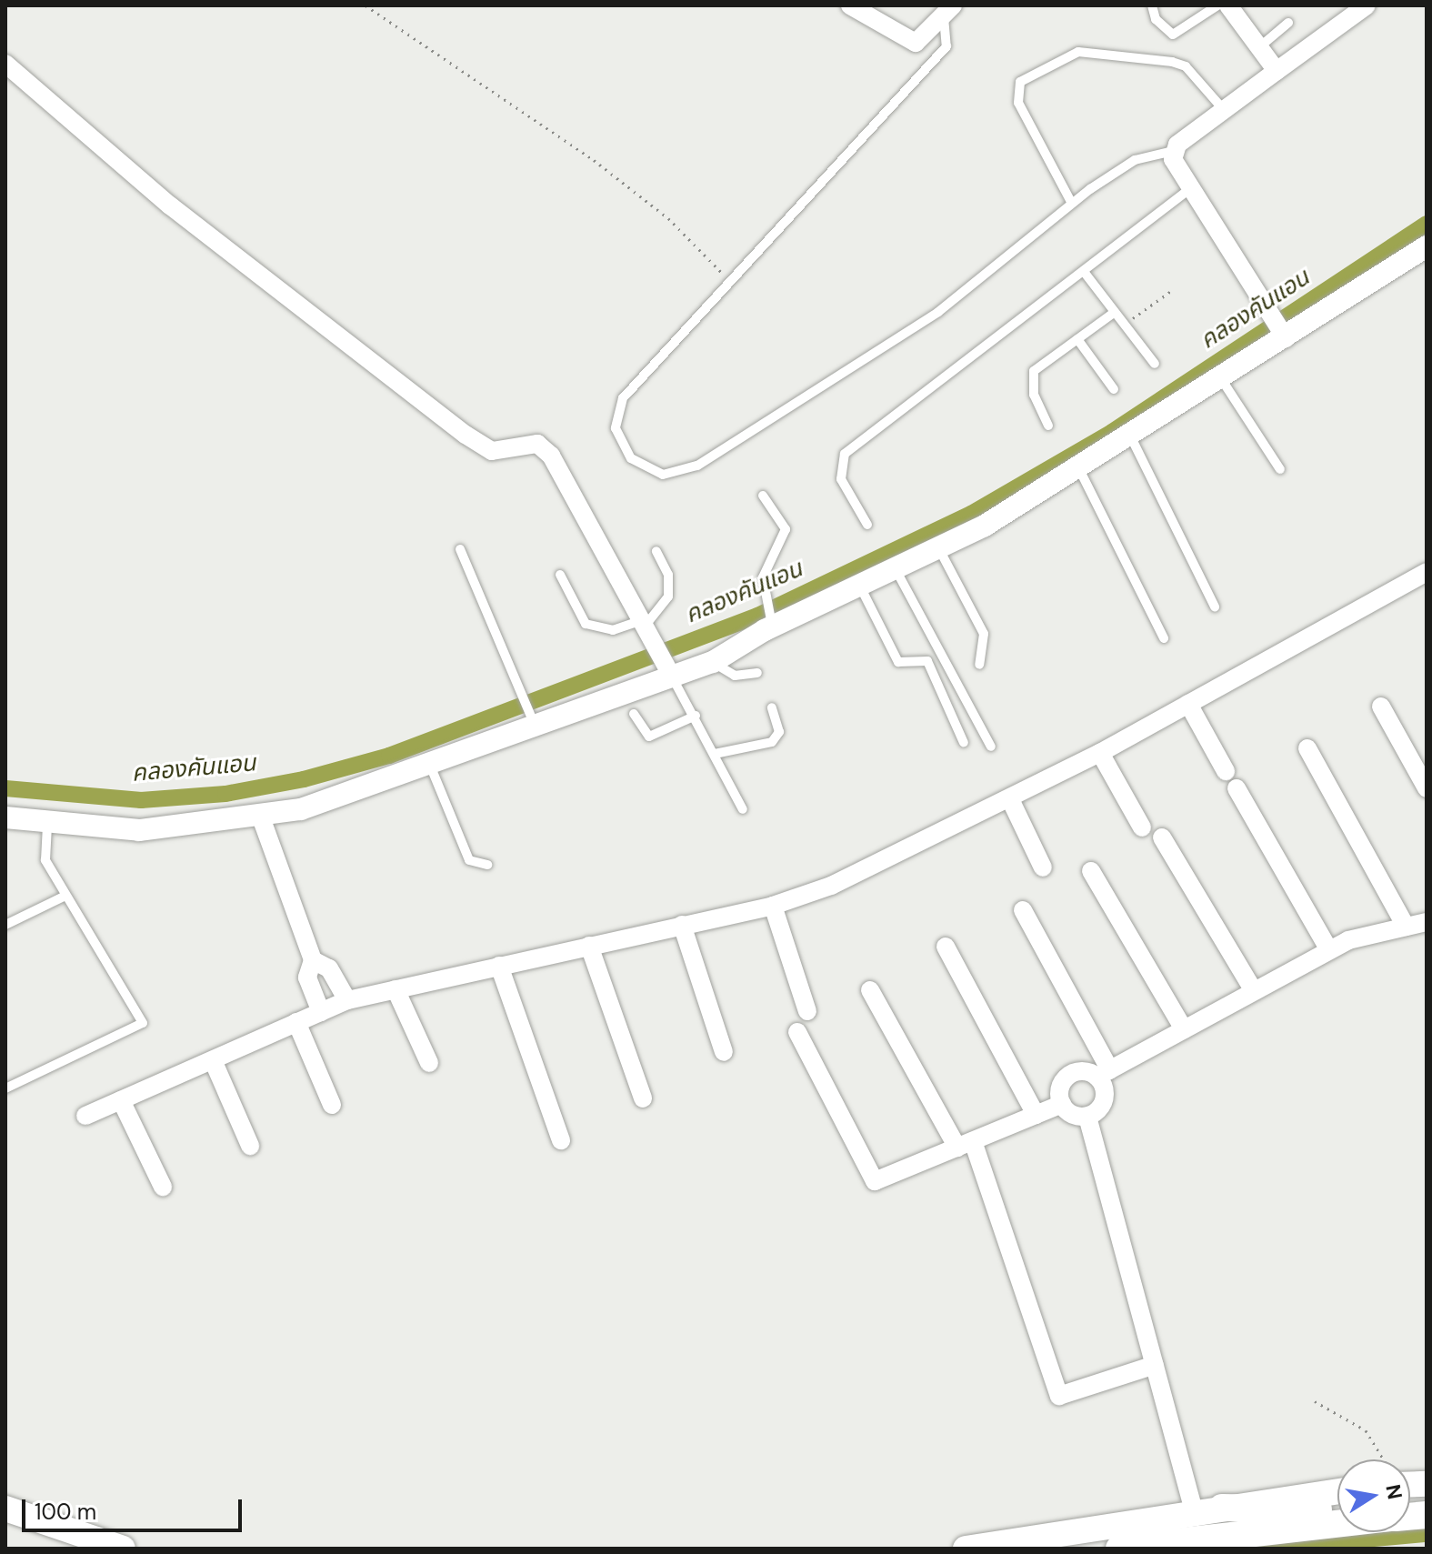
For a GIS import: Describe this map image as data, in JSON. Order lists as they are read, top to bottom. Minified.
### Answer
{"water":["คลองคันแอน"],"scale_bar":"100 m","north":"right"}
